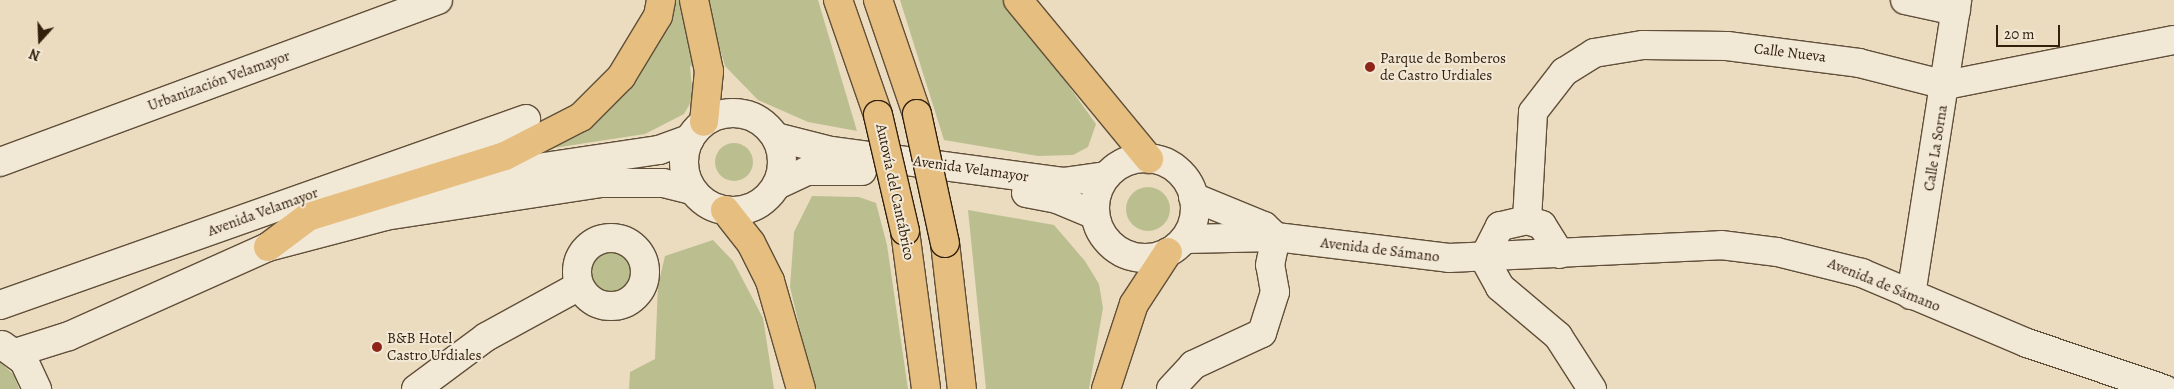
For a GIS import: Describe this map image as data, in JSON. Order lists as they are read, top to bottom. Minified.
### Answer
{"streets":{"highway":["Autovía del Cantábrico"],"street":["Calle Nueva","Urbanización Velamayor","Calle La Sorna","Avenida Velamayor","Avenida de Sámano"]},"crossings":[["Calle Nueva","Calle La Sorna"],["Calle La Sorna","Avenida de Sámano"],["Avenida Velamayor","Avenida de Sámano"]],"places":["Parque de Bomberos de Castro Urdiales","B&B Hotel Castro Urdiales"],"scale_bar":"20 m","north":"bottom"}
